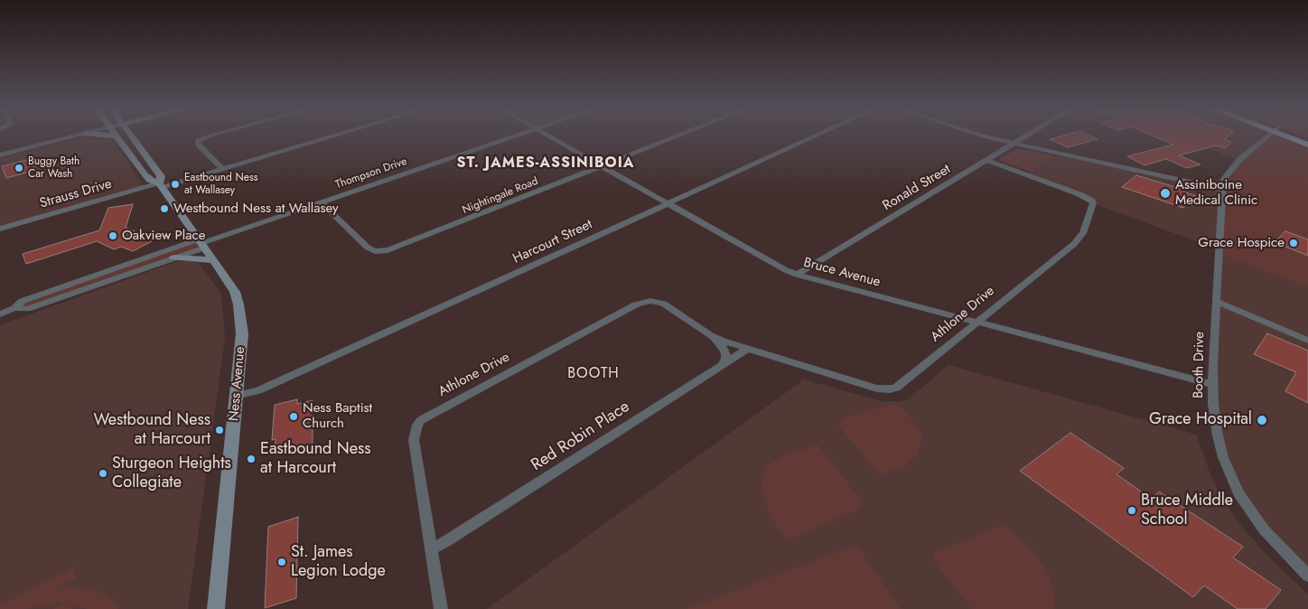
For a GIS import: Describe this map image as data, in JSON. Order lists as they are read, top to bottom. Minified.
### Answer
{"streets":{"main road":["Ness Avenue"],"street":["Thompson Drive","Ronald Street","Strauss Drive","Nightingale Road","Harcourt Street","Bruce Avenue","Athlone Drive","Booth Drive","Red Robin Place"]},"crossings":[["Thompson Drive","Nightingale Road"],["Thompson Drive","Ness Avenue"],["Ronald Street","Bruce Avenue"],["Ronald Street","Athlone Drive"],["Strauss Drive","Ness Avenue"],["Nightingale Road","Bruce Avenue"],["Harcourt Street","Bruce Avenue"],["Harcourt Street","Ness Avenue"],["Bruce Avenue","Athlone Drive"],["Bruce Avenue","Booth Drive"],["Athlone Drive","Red Robin Place"]],"districts":["ST. JAMES-ASSINIBOIA","BOOTH"],"places":["Buggy Bath Car Wash","Eastbound Ness at Wallasey","Assiniboine Medical Clinic","Westbound Ness at Wallasey","Oakview Place","Grace Hospice","Ness Baptist Church","Grace Hospital","Westbound Ness at Harcourt","Eastbound Ness at Harcourt","Sturgeon Heights Collegiate","Bruce Middle School","St. James Legion Lodge"]}
